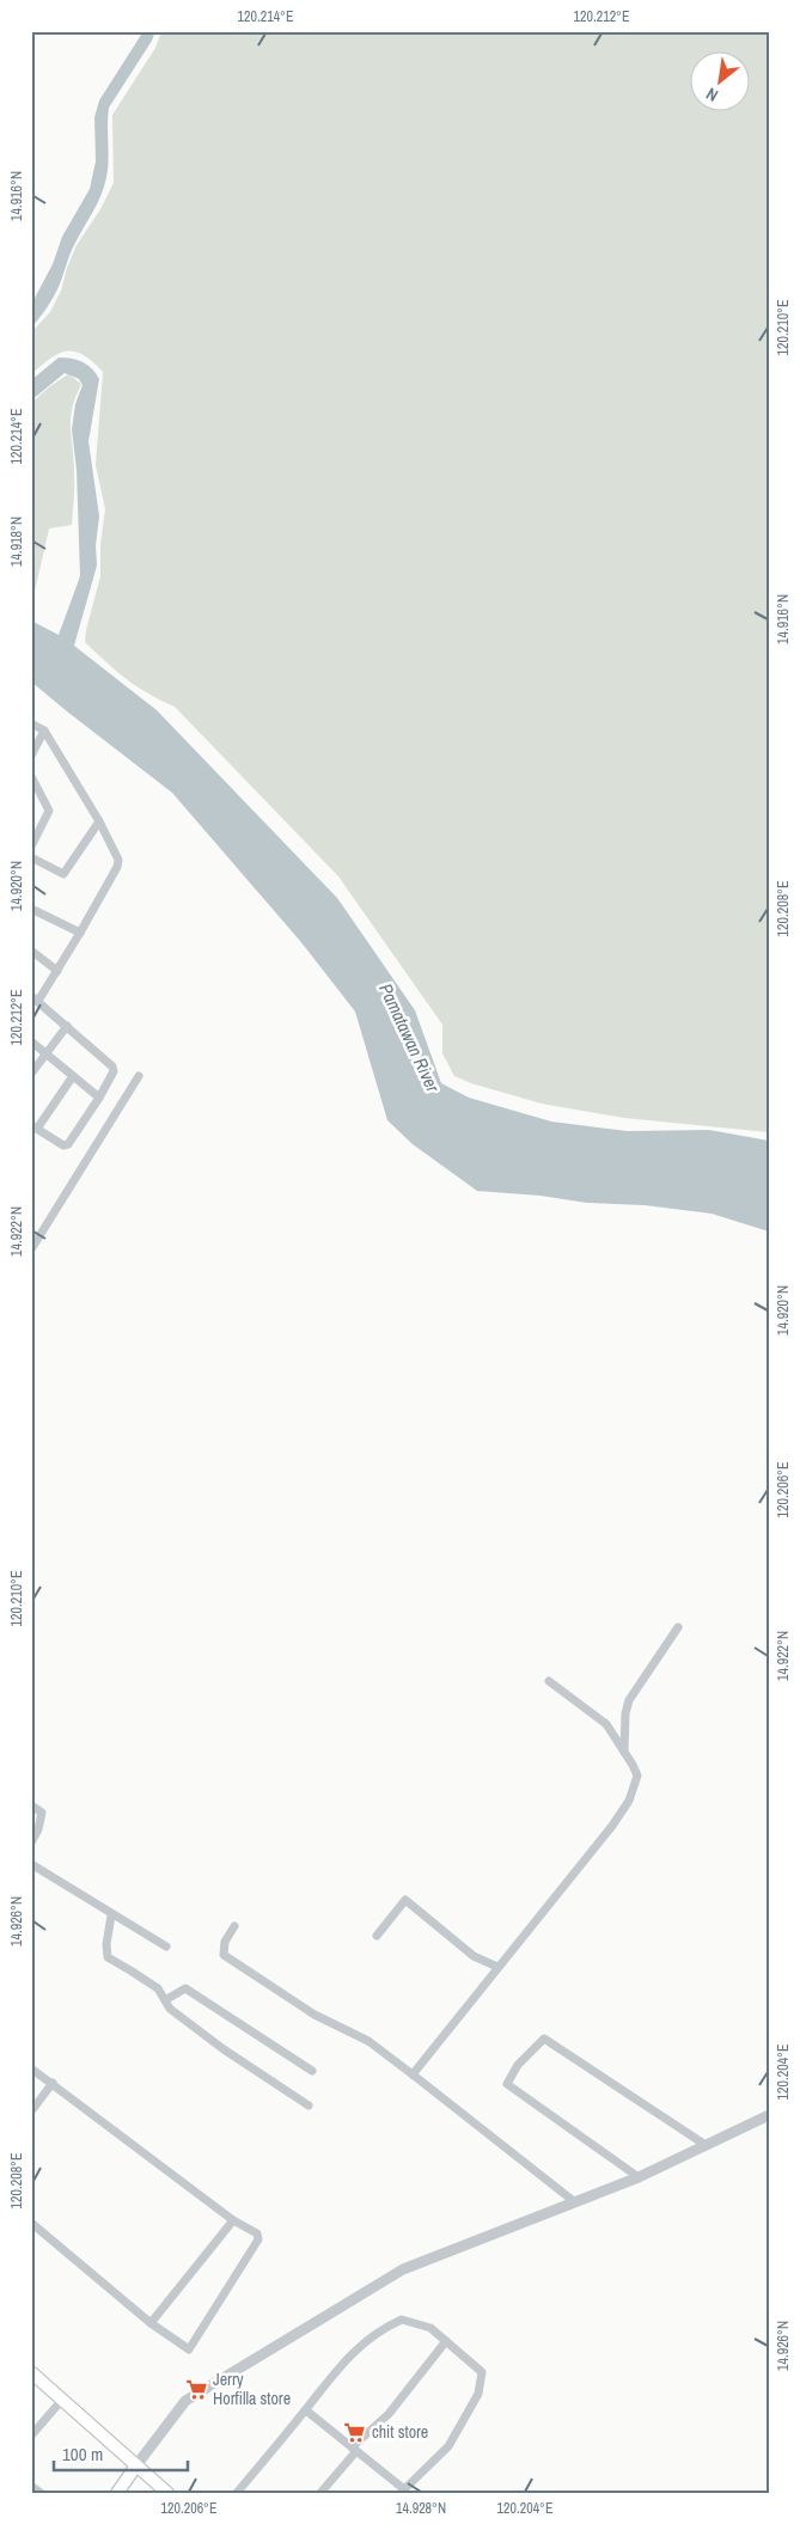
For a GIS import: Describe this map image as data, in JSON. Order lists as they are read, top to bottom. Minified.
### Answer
{"water":["Pamatawan River"],"places":{"supermarket":["Jerry Horfilla store","chit store"]},"scale_bar":"100 m","north":"bottom left","coordinates":["120.214°E","120.212°E","14.916°N","120.210°E","14.918°N","14.920°N","120.208°E","14.922°N","120.206°E","14.926°N","120.204°E","14.928°N"]}
